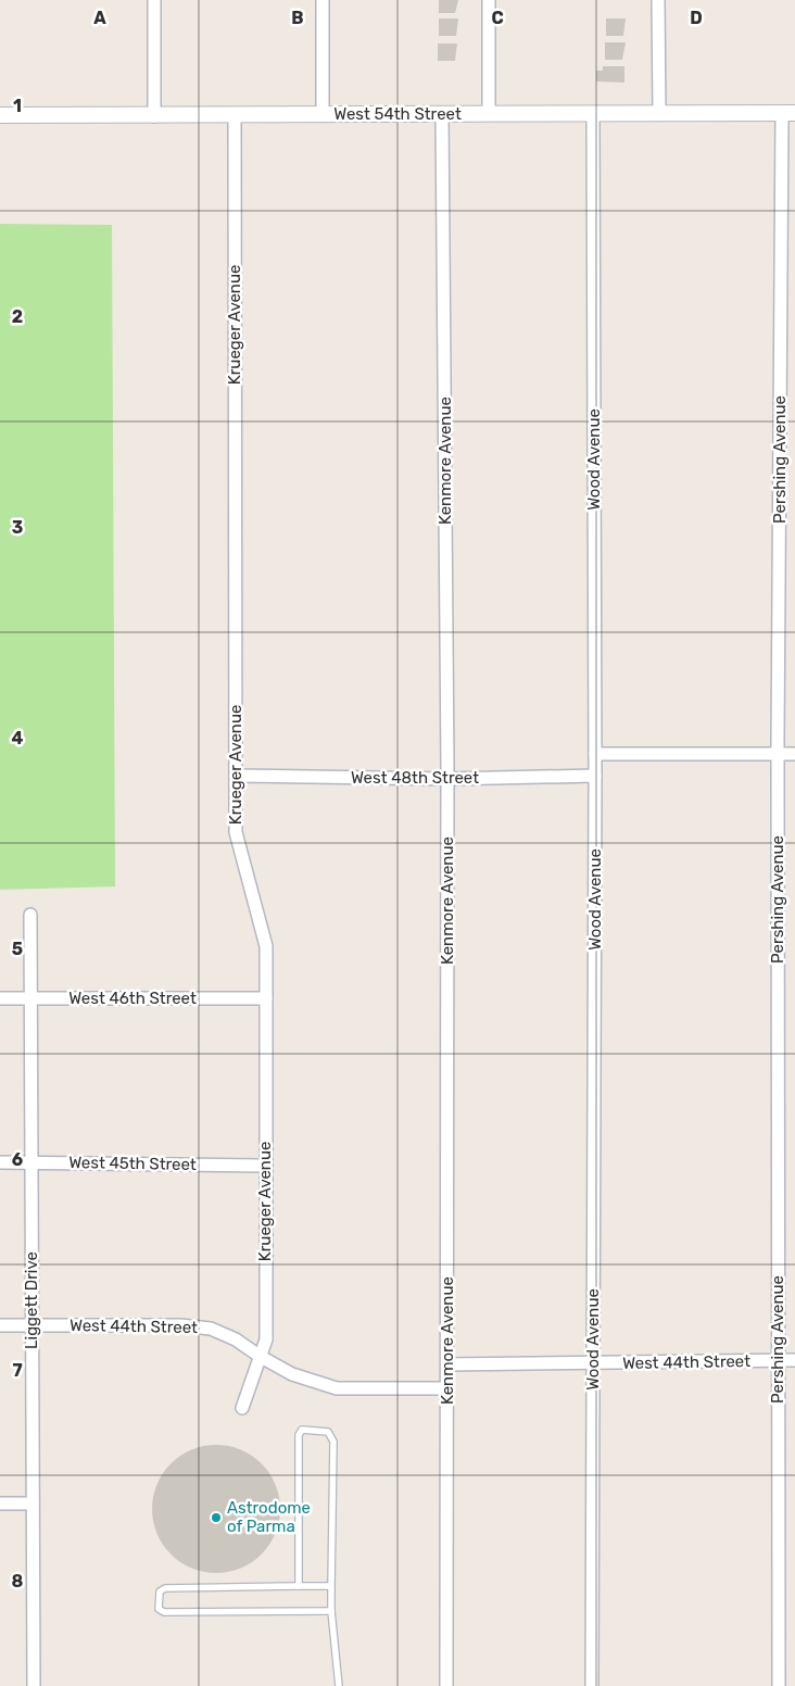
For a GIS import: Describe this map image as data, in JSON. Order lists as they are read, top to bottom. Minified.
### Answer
{"streets":{"street":["West 54th Street","Krueger Avenue","Wood Avenue","Pershing Avenue","Kenmore Avenue","West 48th Street","West 46th Street","West 45th Street","Liggett Drive","West 44th Street"]},"crossings":[["West 54th Street","Krueger Avenue"],["West 54th Street","Wood Avenue"],["West 54th Street","Pershing Avenue"],["West 54th Street","Kenmore Avenue"],["Krueger Avenue","West 48th Street"],["Krueger Avenue","West 46th Street"],["Krueger Avenue","West 45th Street"],["Krueger Avenue","West 44th Street"],["Wood Avenue","West 48th Street"],["Wood Avenue","West 44th Street"],["Pershing Avenue","West 44th Street"],["Kenmore Avenue","West 48th Street"],["Kenmore Avenue","West 44th Street"],["West 46th Street","Liggett Drive"],["West 45th Street","Liggett Drive"],["Liggett Drive","West 44th Street"]],"places":["Astrodome of Parma"],"grid":{"columns":["A","B","C","D"],"rows":["1","2","3","4","5","6","7","8"]}}
